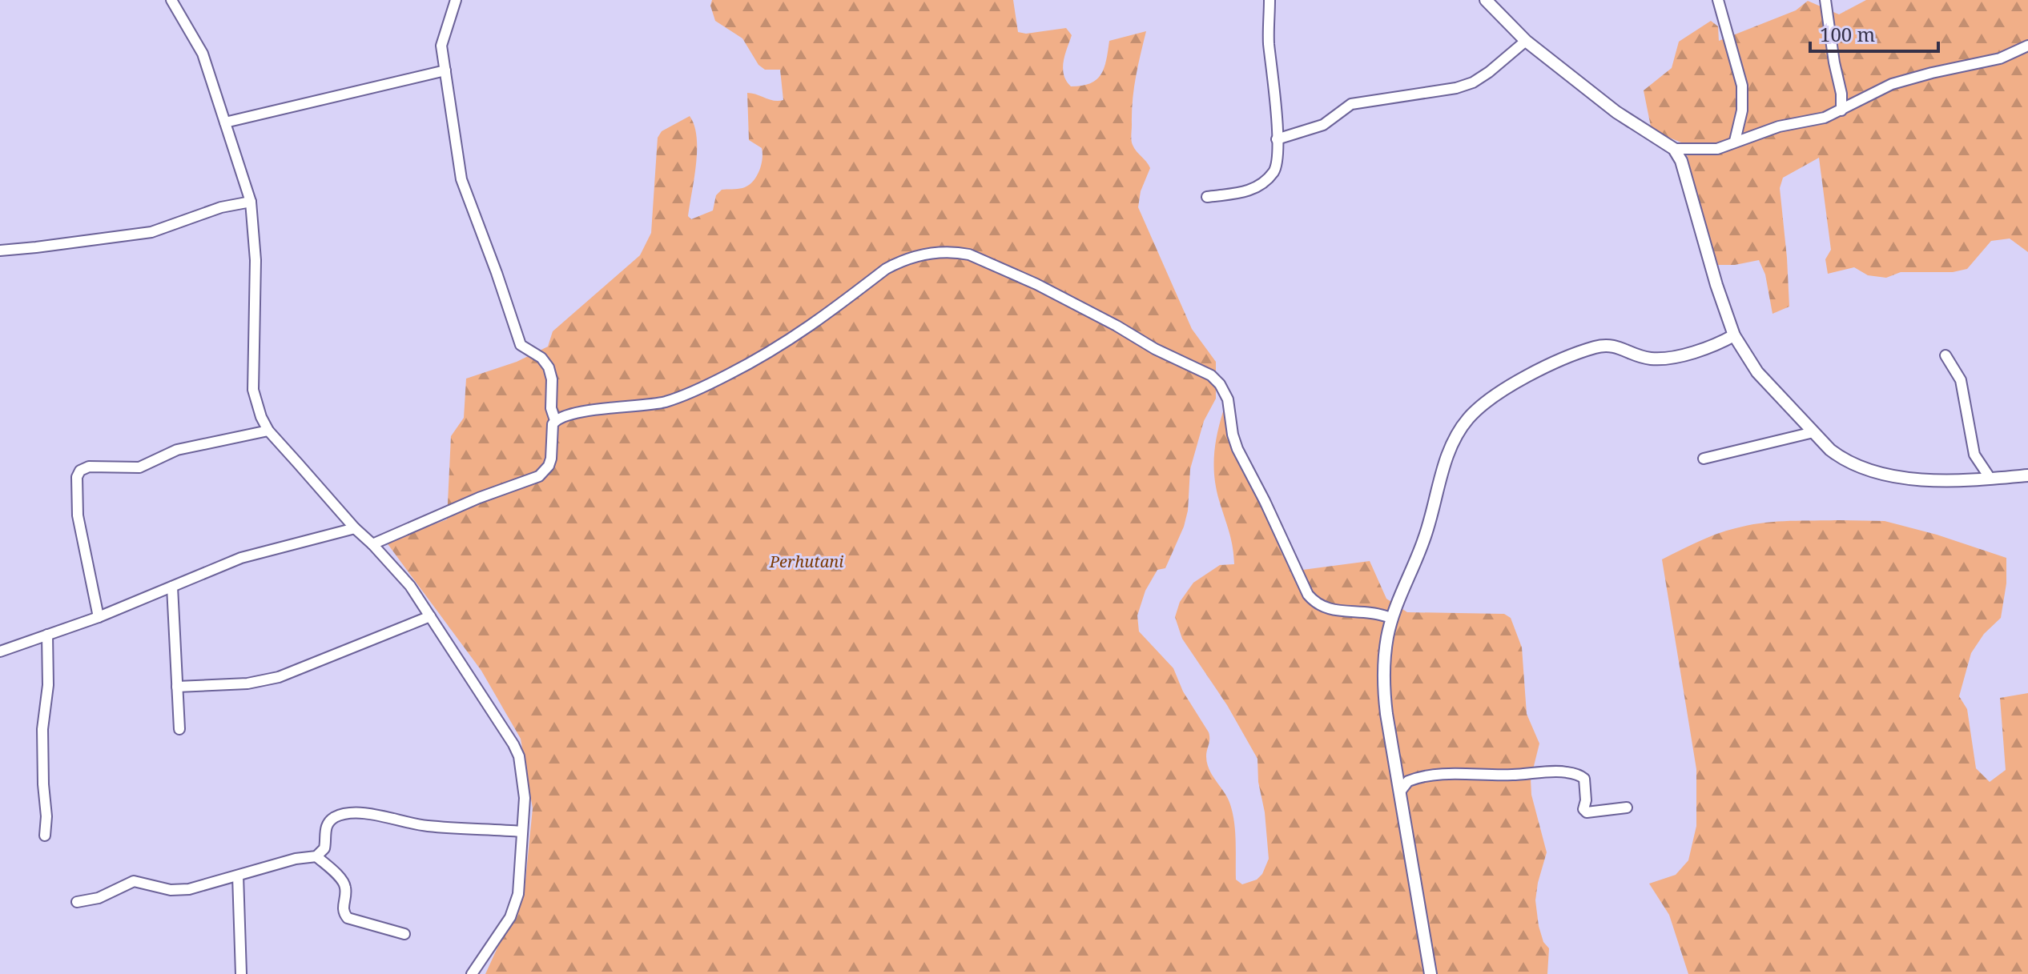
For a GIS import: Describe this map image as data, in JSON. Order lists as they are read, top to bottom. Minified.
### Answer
{"parks":["Perhutani"],"scale_bar":"100 m"}
